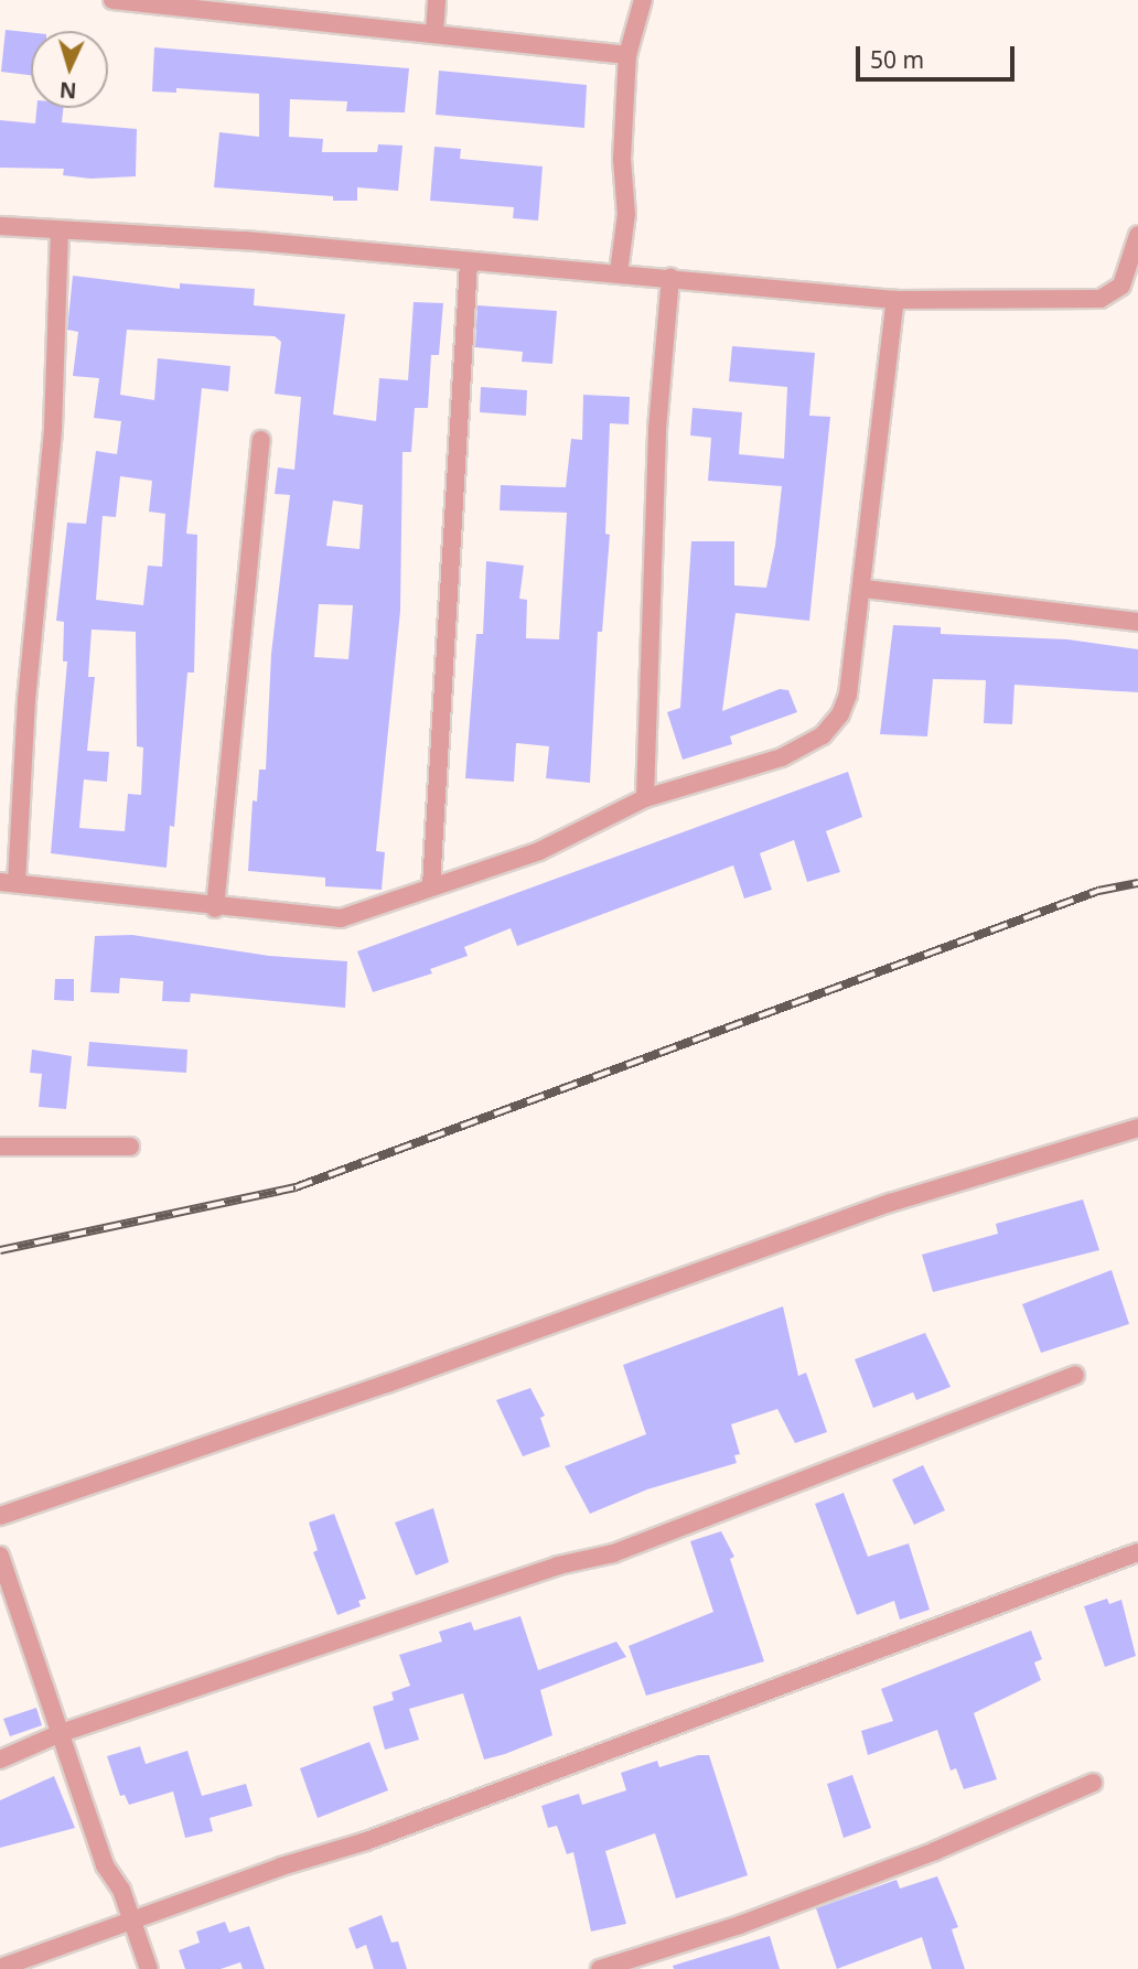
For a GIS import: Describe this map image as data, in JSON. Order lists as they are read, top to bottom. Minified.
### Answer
{"scale_bar":"50 m","north":"bottom"}
